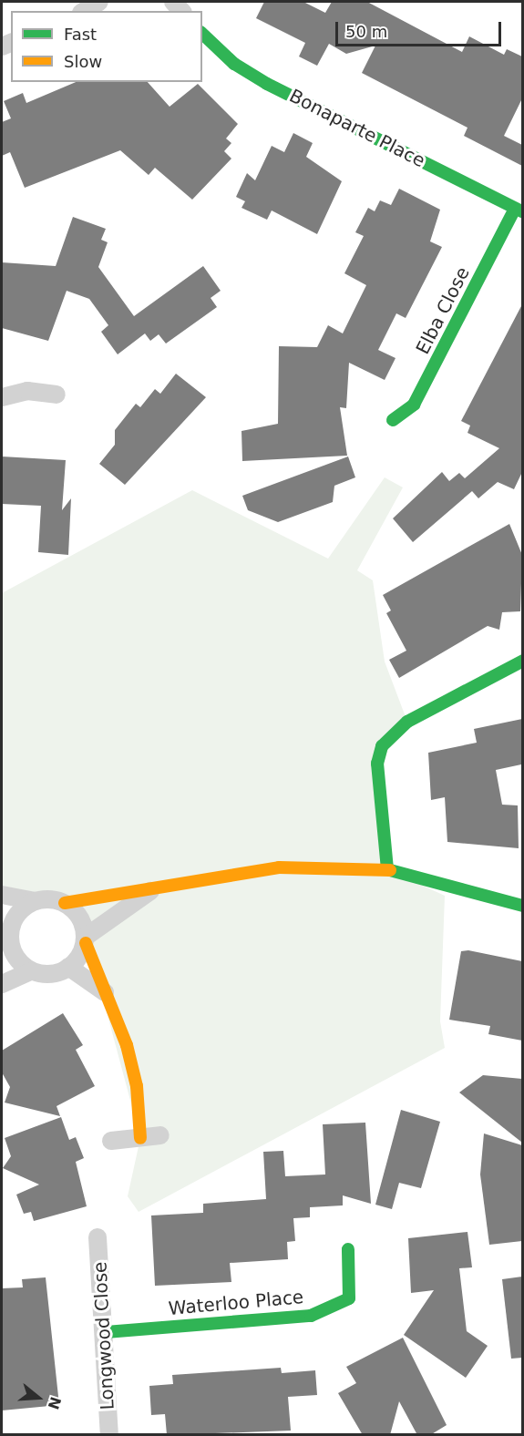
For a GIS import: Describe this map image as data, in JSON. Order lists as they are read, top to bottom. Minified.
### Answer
{"streets":{"street":["Bonaparte Place","Elba Close","Waterloo Place","Longwood Close"]},"crossings":[["Bonaparte Place","Elba Close"],["Waterloo Place","Longwood Close"]],"legend":["Fast","Slow"],"scale_bar":"50 m","north":"right"}
